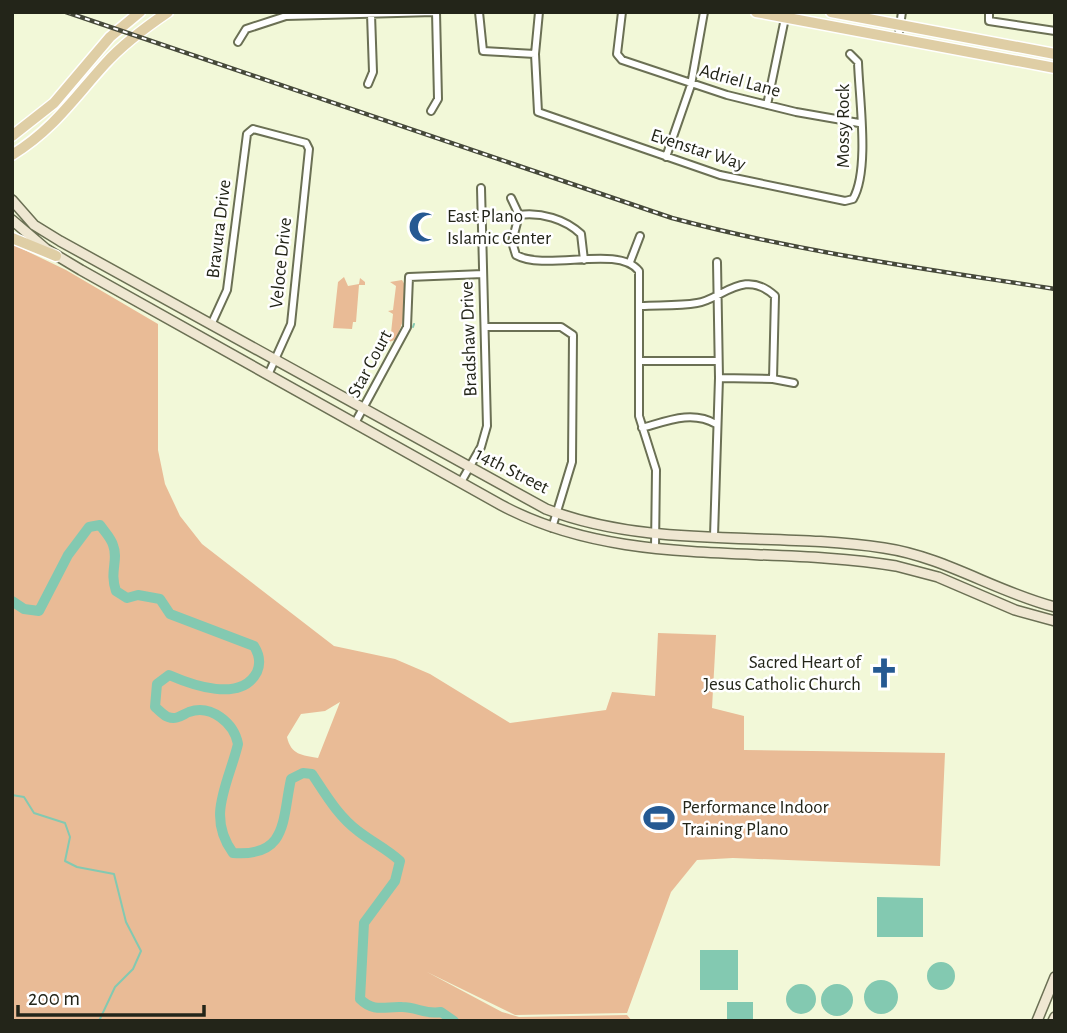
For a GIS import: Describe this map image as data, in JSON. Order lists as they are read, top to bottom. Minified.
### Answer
{"streets":{"main road":["14th Street"],"street":["Adriel Lane","Mossy Rock","Evenstar Way","Bravura Drive","Veloce Drive","Bradshaw Drive","Star Court"]},"crossings":[["Adriel Lane","Mossy Rock"],["Mossy Rock","Evenstar Way"],["Bravura Drive","Veloce Drive"],["Bravura Drive","14th Street"],["Veloce Drive","14th Street"],["Bradshaw Drive","Star Court"],["Bradshaw Drive","14th Street"],["Star Court","14th Street"]],"places":{"mosque":["East Plano Islamic Center"],"church":["Sacred Heart of Jesus Catholic Church"],"sports":["Performance Indoor Training Plano"]},"scale_bar":"200 m"}
